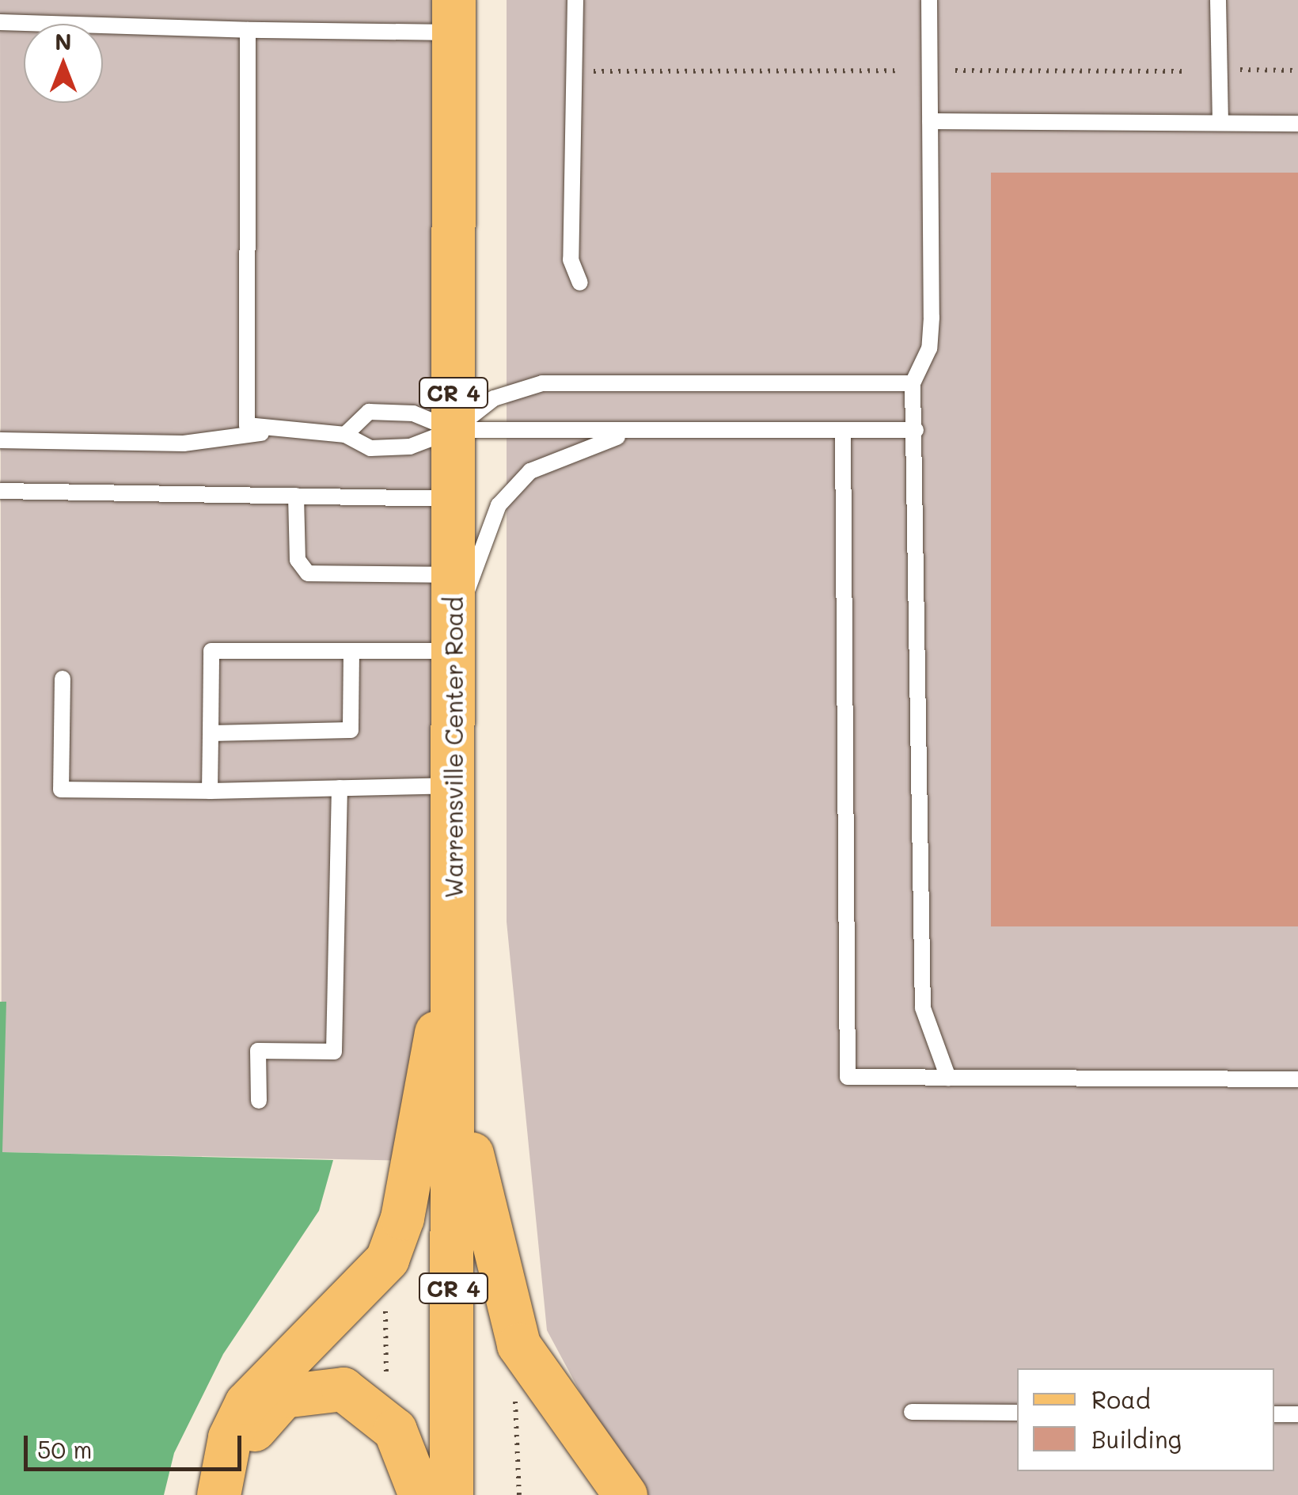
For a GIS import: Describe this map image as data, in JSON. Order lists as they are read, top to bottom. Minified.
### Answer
{"streets":{"main road":["CR 4","Warrensville Center Road"]},"legend":["Road","Building"],"scale_bar":"50 m","north":"top"}
